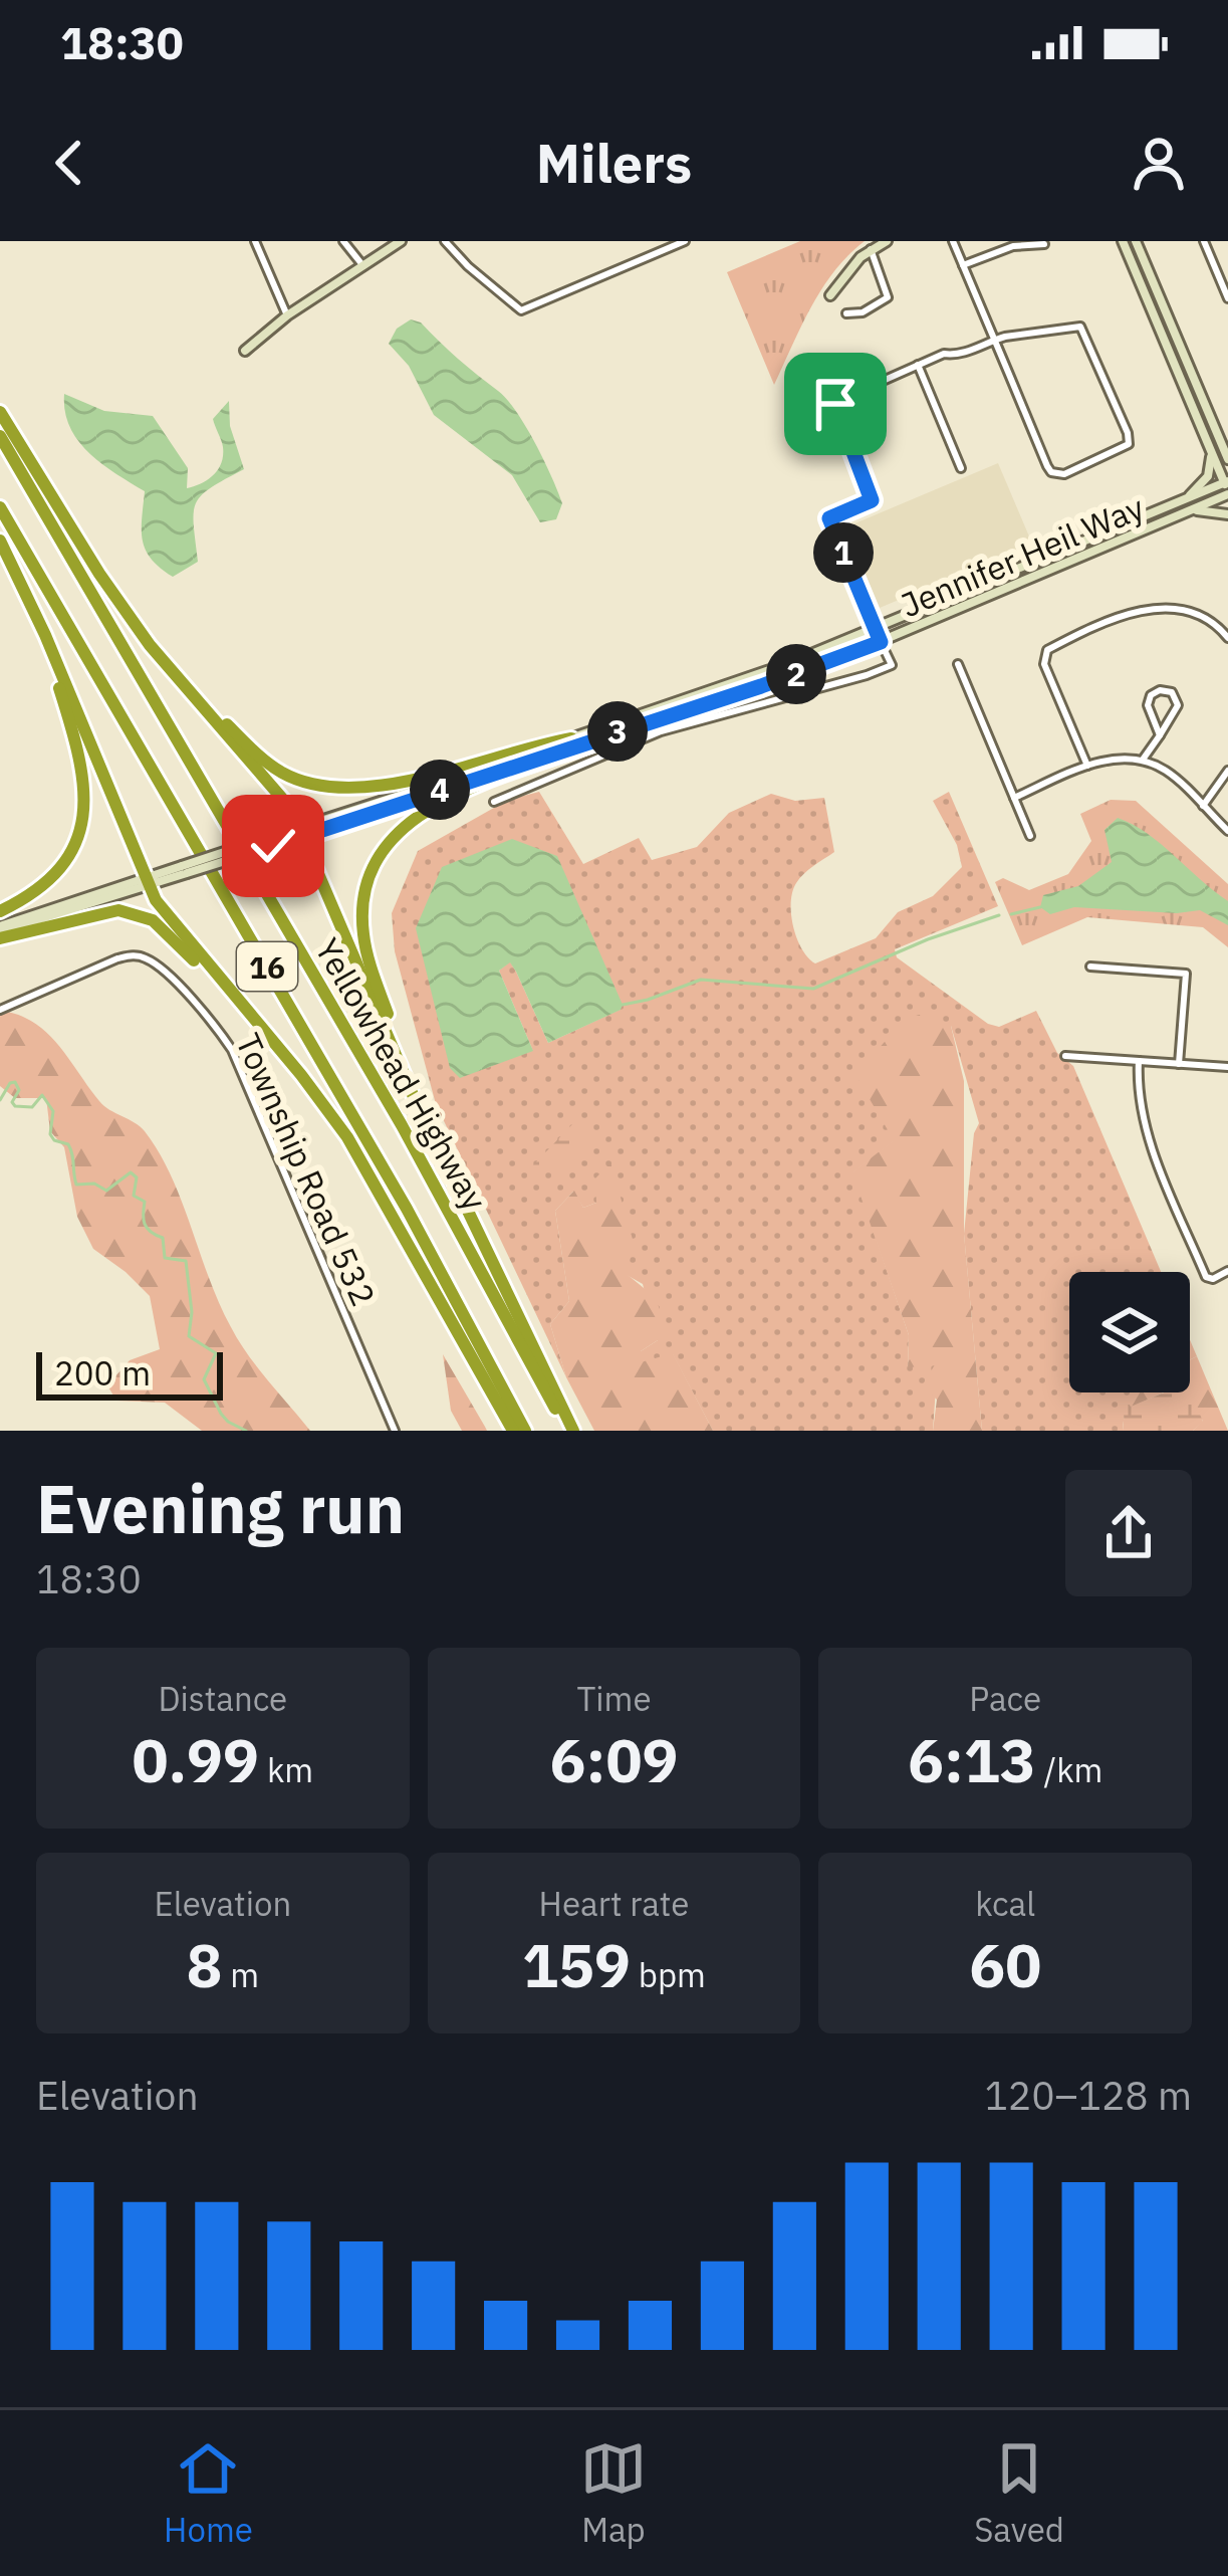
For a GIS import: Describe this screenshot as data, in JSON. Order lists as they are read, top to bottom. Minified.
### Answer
{"streets":{"highway":["16","Yellowhead Highway"],"main road":["Jennifer Heil Way"],"street":["Township Road 532"]},"scale_bar":"200 m","page":{"status":"18:30","header":"Milers","pins":["1","2","3","4"],"scale":"200 m","heading":["Evening run","18:30"],"stats":[["Distance","0.99 km"],["Time","6:09"],["Pace","6:13 /km"],["Elevation","8 m"],["Heart rate","159 bpm"],["kcal","60"]],"chart":["Elevation","120–128 m"],"tabs":["Home","Map","Saved"]}}
